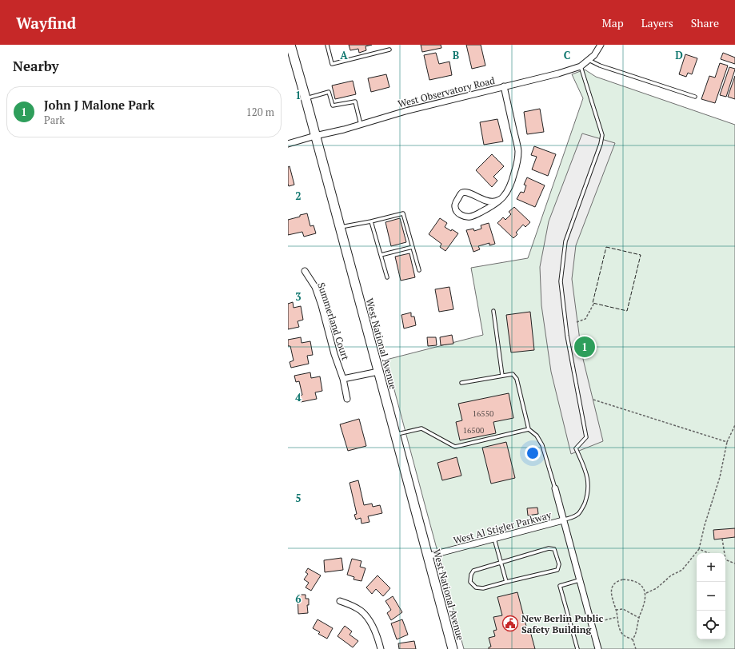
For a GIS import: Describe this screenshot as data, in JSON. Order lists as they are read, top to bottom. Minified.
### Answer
{"streets":{"main road":["West National Avenue"],"street":["West Observatory Road","Summerland Court","West Al Stigler Parkway"]},"crossings":[["West Observatory Road","West National Avenue"],["West National Avenue","West Al Stigler Parkway"]],"places":{"public building":["New Berlin Public Safety Building"]},"house_numbers":["16550","16500"],"page":{"header":"Wayfind","nav":["Map","Layers","Share"],"heading":"Nearby","list":[{"mark":"1","name":"John J Malone Park","note":"Park","value":"120 m"}],"pins":"1","map_buttons":["+","−"]},"grid":{"columns":["A","B","C","D"],"rows":["1","2","3","4","5","6"]}}
